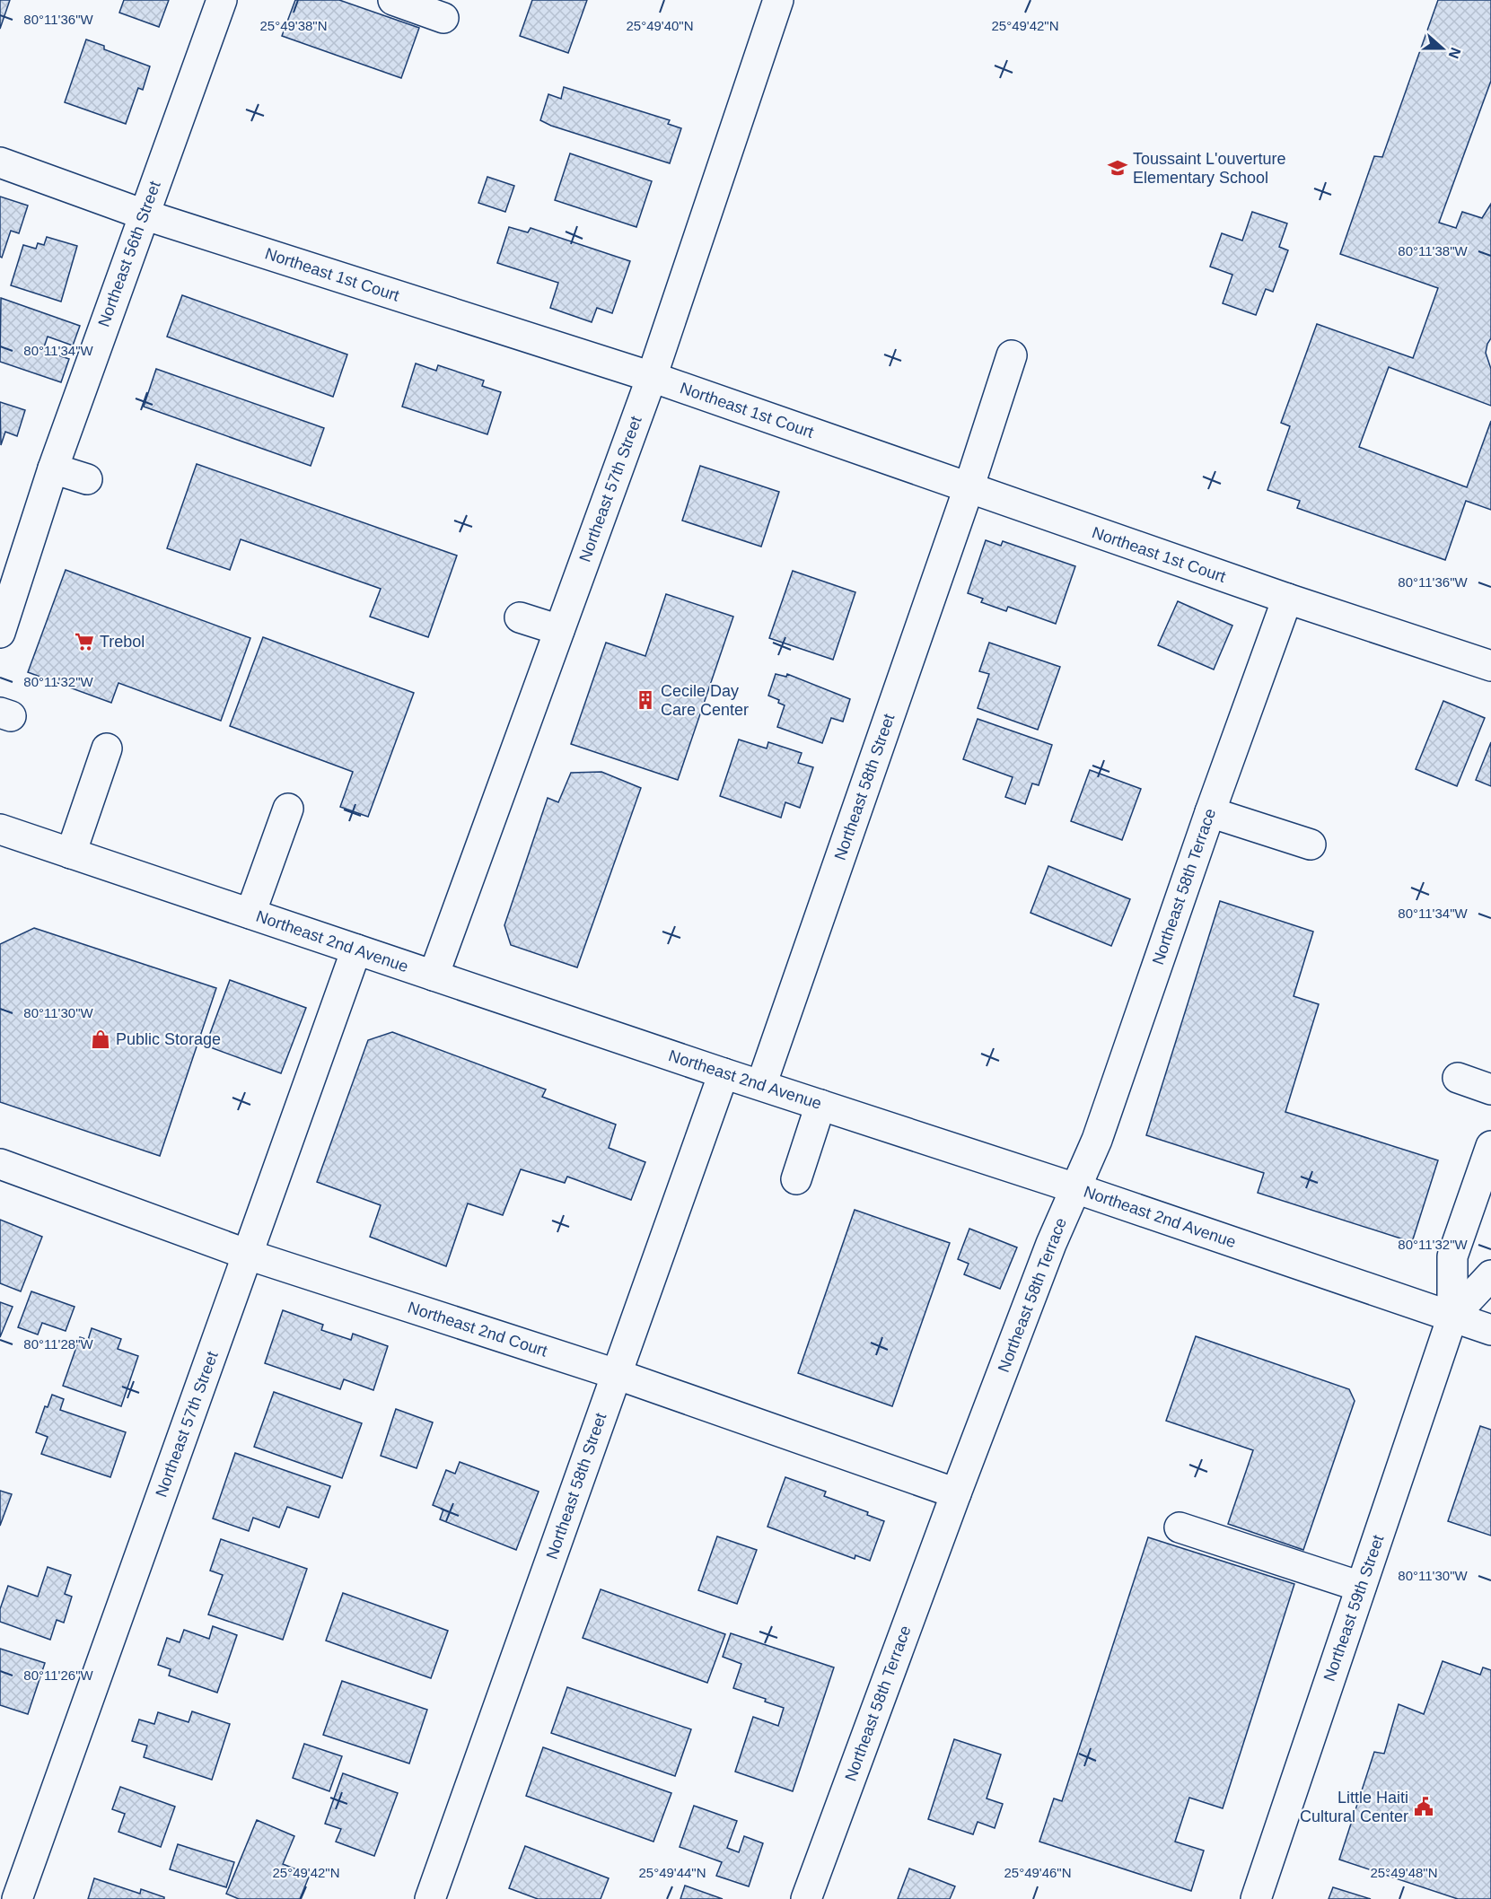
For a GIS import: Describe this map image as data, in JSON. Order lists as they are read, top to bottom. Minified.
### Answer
{"streets":{"street":["Northeast 56th Street","Northeast 1st Court","Northeast 57th Street","Northeast 58th Street","Northeast 58th Terrace","Northeast 2nd Avenue","Northeast 2nd Court","Northeast 59th Street"]},"crossings":[["Northeast 56th Street","Northeast 1st Court"],["Northeast 1st Court","Northeast 57th Street"],["Northeast 1st Court","Northeast 58th Street"],["Northeast 1st Court","Northeast 58th Terrace"],["Northeast 57th Street","Northeast 2nd Avenue"],["Northeast 57th Street","Northeast 2nd Court"],["Northeast 58th Street","Northeast 2nd Avenue"],["Northeast 58th Street","Northeast 2nd Court"],["Northeast 58th Terrace","Northeast 2nd Avenue"],["Northeast 58th Terrace","Northeast 2nd Court"],["Northeast 2nd Avenue","Northeast 59th Street"]],"places":{"school or university":["Toussaint L'ouverture Elementary School"],"supermarket":["Trebol"],"building":["Cecile Day Care Center"],"shop":["Public Storage"],"public building":["Little Haiti Cultural Center"]},"north":"right","coordinates":["80°11'36\"W","25°49'42\"N","25°49'38\"N","25°49'40\"N","80°11'38\"W","80°11'34\"W","80°11'32\"W","80°11'30\"W","80°11'28\"W","80°11'26\"W","25°49'44\"N","25°49'46\"N","25°49'48\"N"]}
